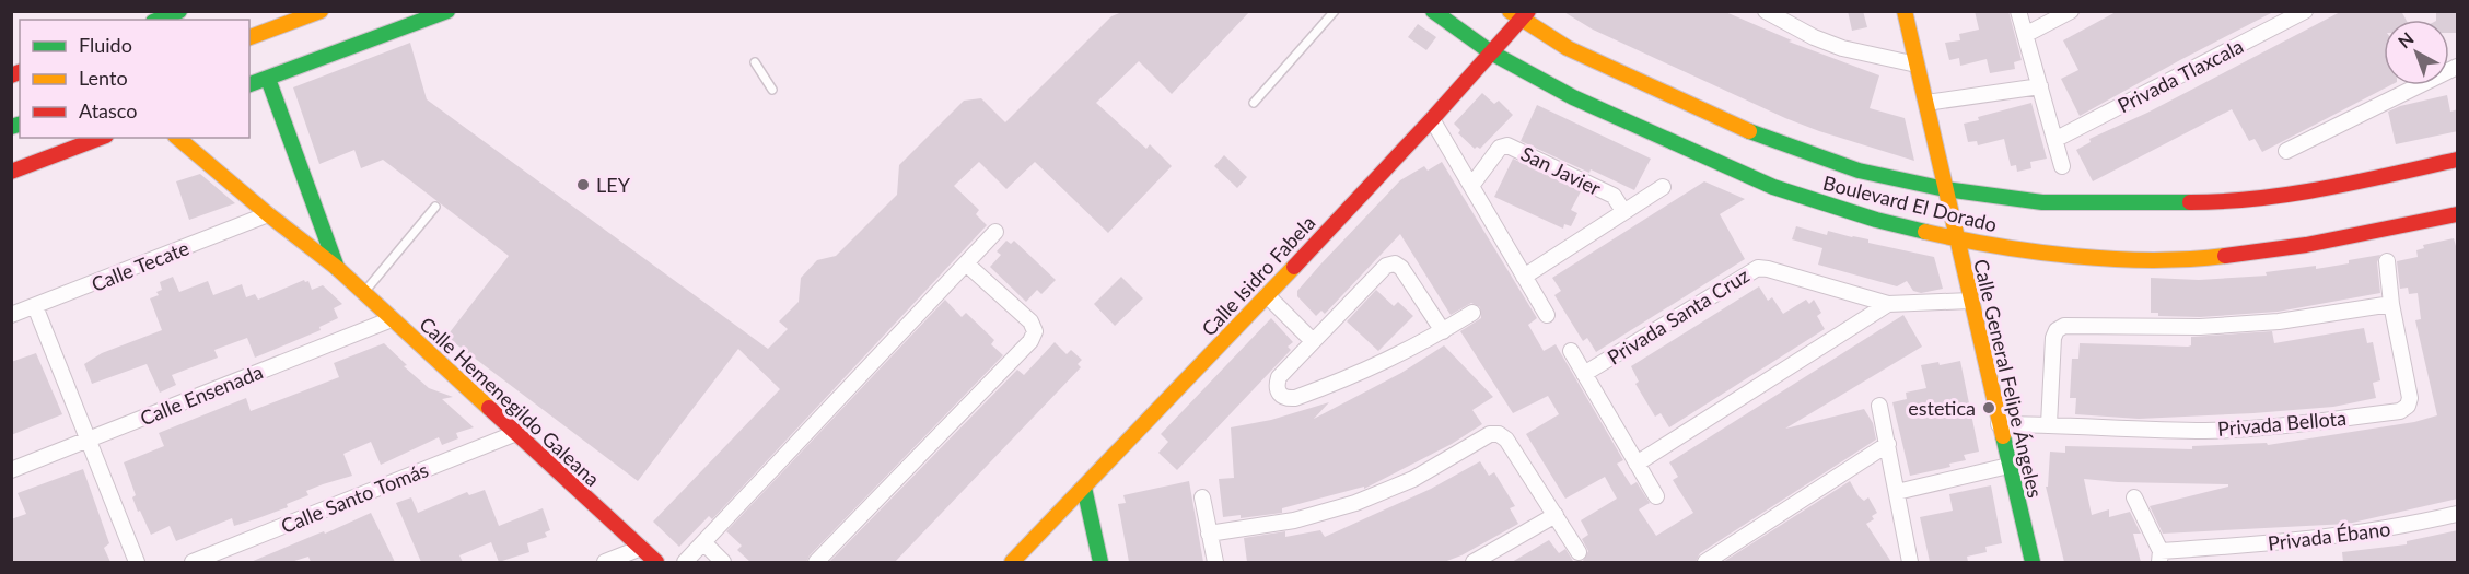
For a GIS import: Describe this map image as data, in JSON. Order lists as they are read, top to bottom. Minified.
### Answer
{"streets":{"main road":["Boulevard El Dorado","Calle Isidro Fabela","Calle General Felipe Ángeles","Calle Hemenegildo Galeana"],"street":["Privada Tlaxcala","San Javier","Calle Tecate","Privada Santa Cruz","Calle Ensenada","Privada Bellota","Calle Santo Tomás","Privada Ébano"]},"crossings":[["Boulevard El Dorado","Calle Isidro Fabela"],["Boulevard El Dorado","Calle General Felipe Ángeles"],["Calle Tecate","Calle Hemenegildo Galeana"],["Privada Santa Cruz","Calle General Felipe Ángeles"],["Calle General Felipe Ángeles","Privada Bellota"],["Calle Ensenada","Calle Hemenegildo Galeana"],["Calle Hemenegildo Galeana","Calle Santo Tomás"]],"places":["LEY","estetica"],"legend":["Fluido","Lento","Atasco"],"north":"top left"}
